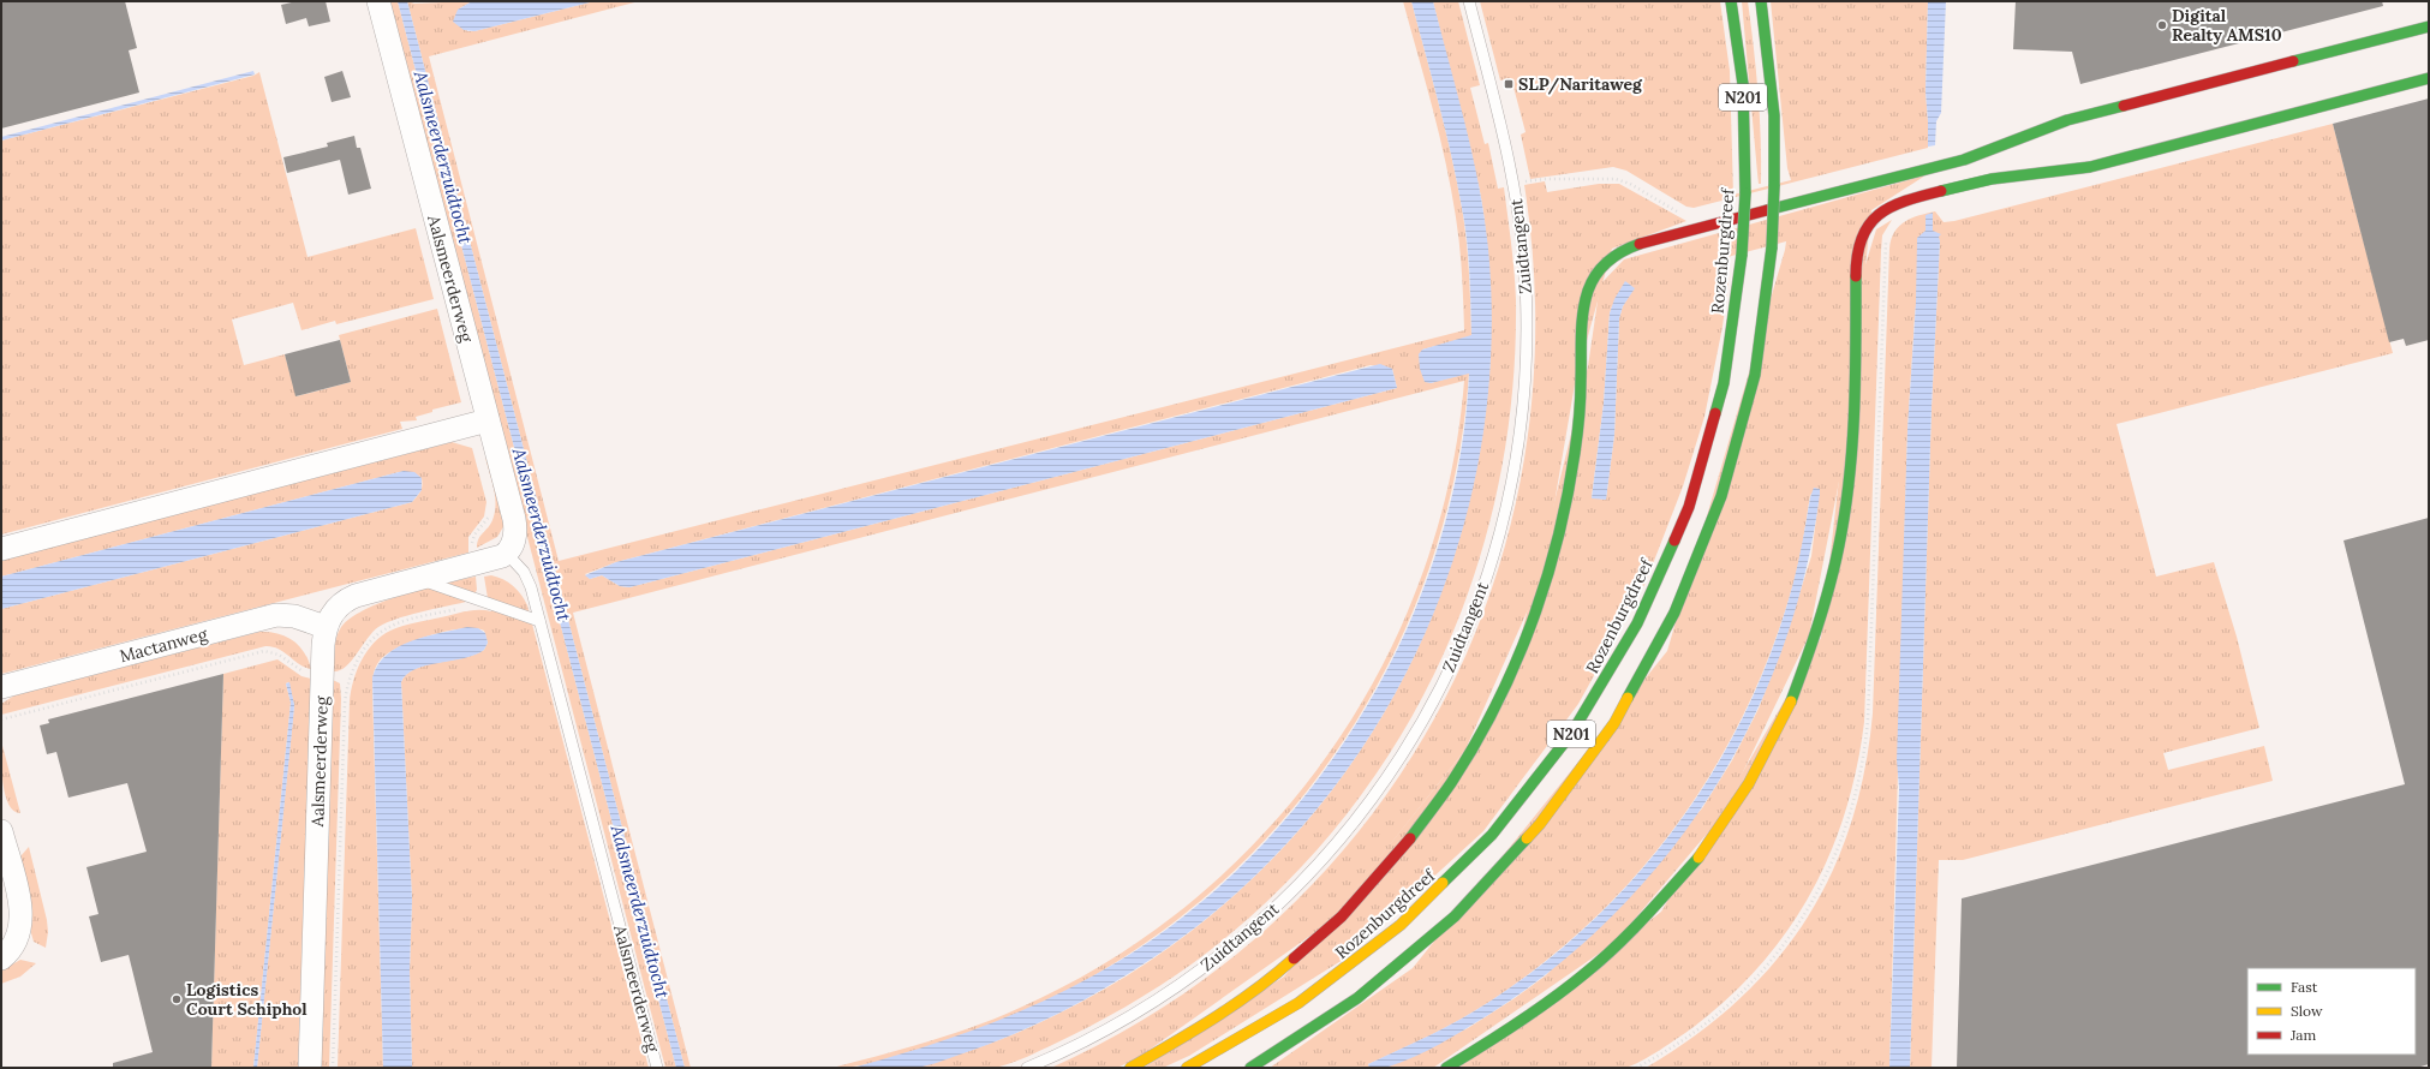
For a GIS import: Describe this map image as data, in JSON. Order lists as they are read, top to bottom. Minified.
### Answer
{"streets":{"highway":["N201","Rozenburgdreef"],"street":["Aalsmeerderweg","Mactanweg"],"lane":["Zuidtangent"]},"crossings":[["Aalsmeerderweg","Mactanweg"]],"water":["Aalsmeerderzuidtocht"],"places":{"other":["Digital Realty AMS10","Logistics Court Schiphol"],"transit":["SLP/Naritaweg"]},"legend":["Fast","Slow","Jam"]}
